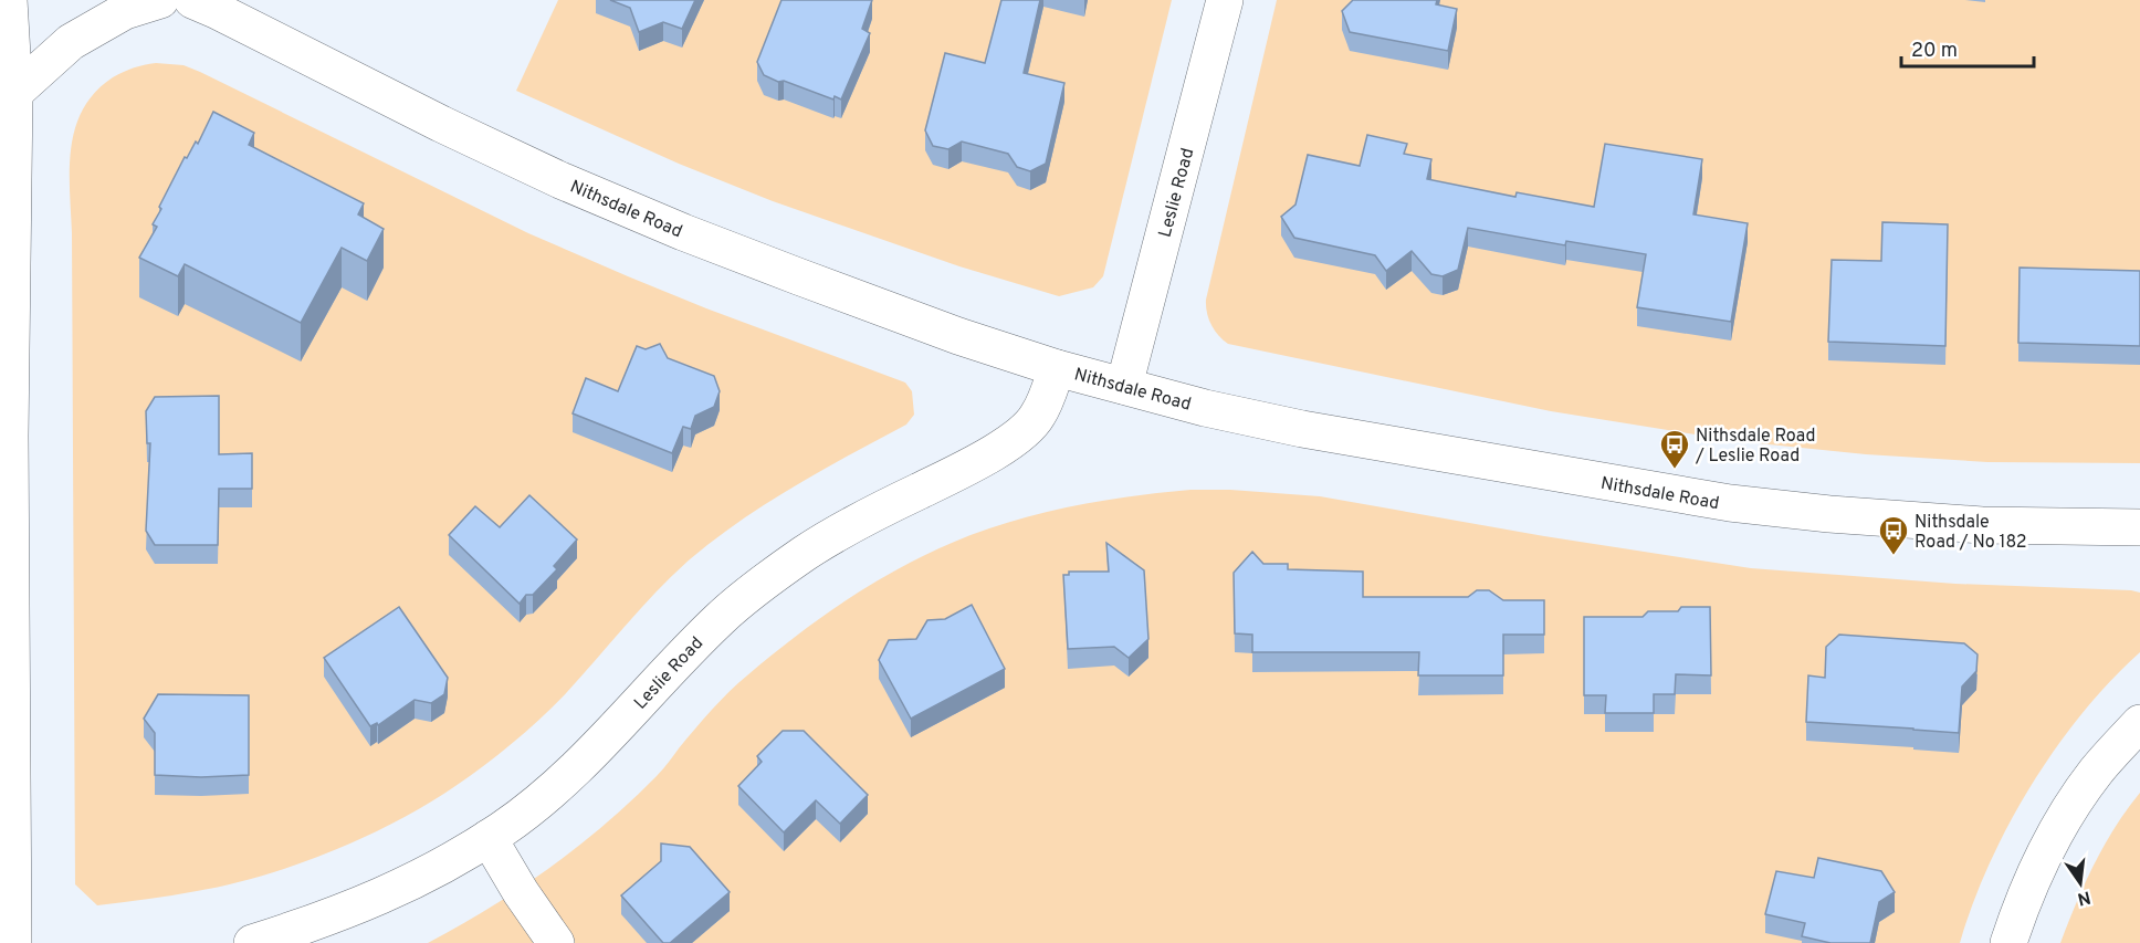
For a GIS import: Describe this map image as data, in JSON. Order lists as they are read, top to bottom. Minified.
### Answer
{"streets":{"street":["Leslie Road","Nithsdale Road"]},"crossings":[["Leslie Road","Nithsdale Road"]],"places":{"bus stop":["Nithsdale Road / Leslie Road","Nithsdale Road / No 182"]},"scale_bar":"20 m","north":"bottom"}
